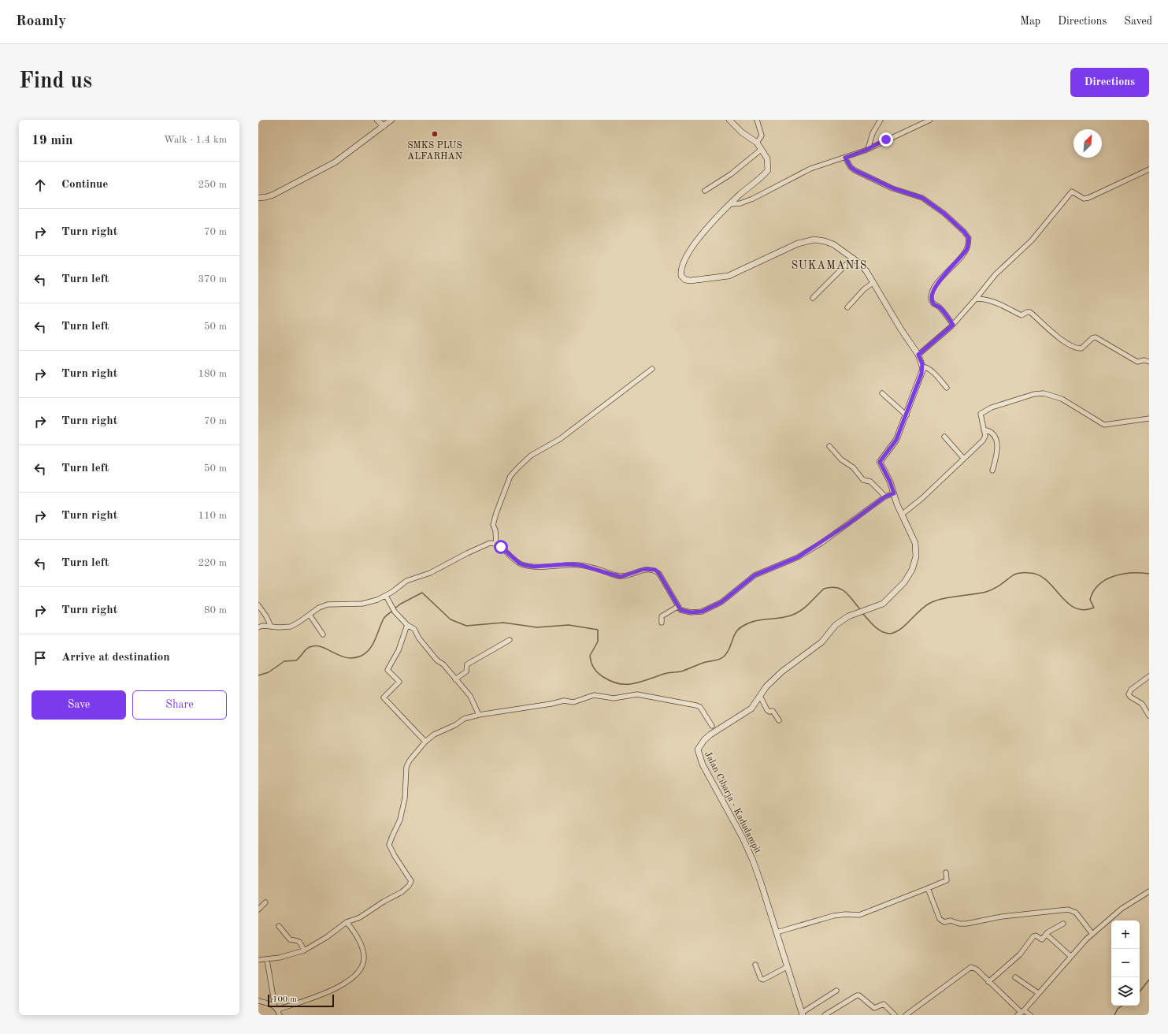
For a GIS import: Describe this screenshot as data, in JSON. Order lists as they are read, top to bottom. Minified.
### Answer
{"streets":{"street":["Jalan Cibarja - Kadudampit"]},"districts":["SUKAMANIS"],"places":["SMKS PLUS ALFARHAN"],"scale_bar":"100 m","north":"top right","page":{"header":"Roamly","nav":["Map","Directions","Saved"],"buttons":["Directions",["Save","Share"]],"title":"Find us","heading":["19 min","Walk · 1.4 km"],"list":[["Continue","250 m"],["Turn right","70 m"],["Turn left","370 m"],["Turn left","50 m"],["Turn right","180 m"],["Turn right","70 m"],["Turn left","50 m"],["Turn right","110 m"],["Turn left","220 m"],["Turn right","80 m"],"Arrive at destination"],"map_buttons":["+","−"],"scale":"100 m"}}
